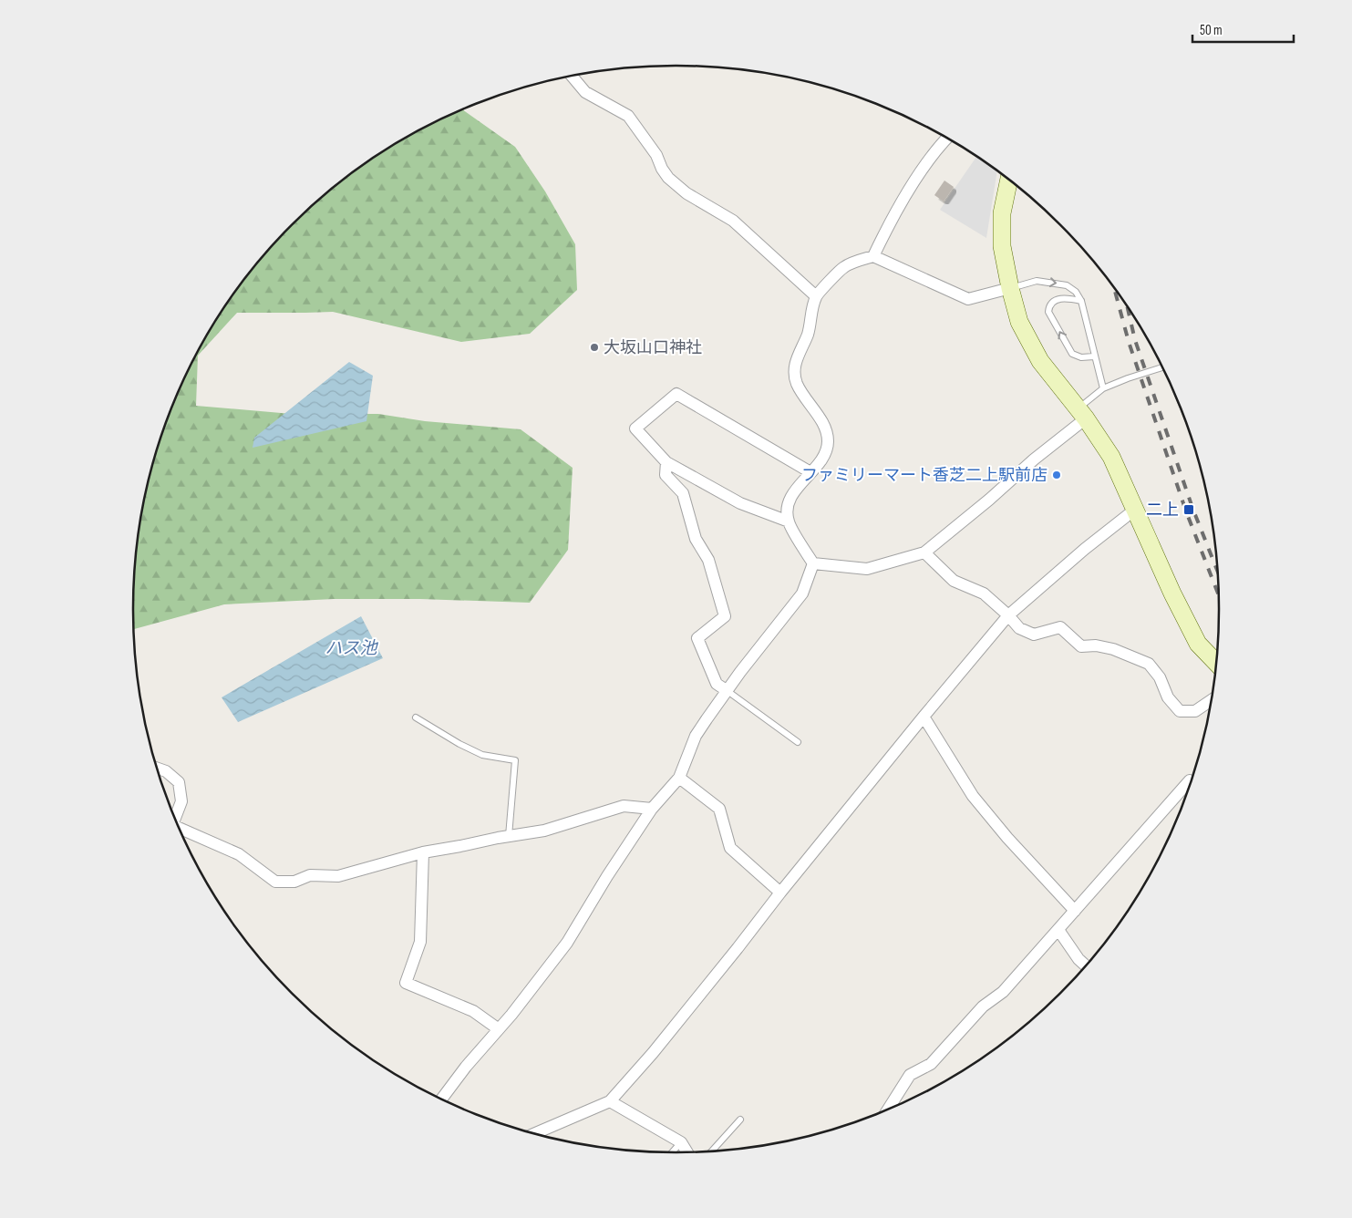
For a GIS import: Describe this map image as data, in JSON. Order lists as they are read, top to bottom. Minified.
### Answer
{"water":["ハス池"],"places":{"other":["大坂山口神社","ファミリーマート香芝二上駅前店"],"transit":["二上"]},"scale_bar":"50 m"}
